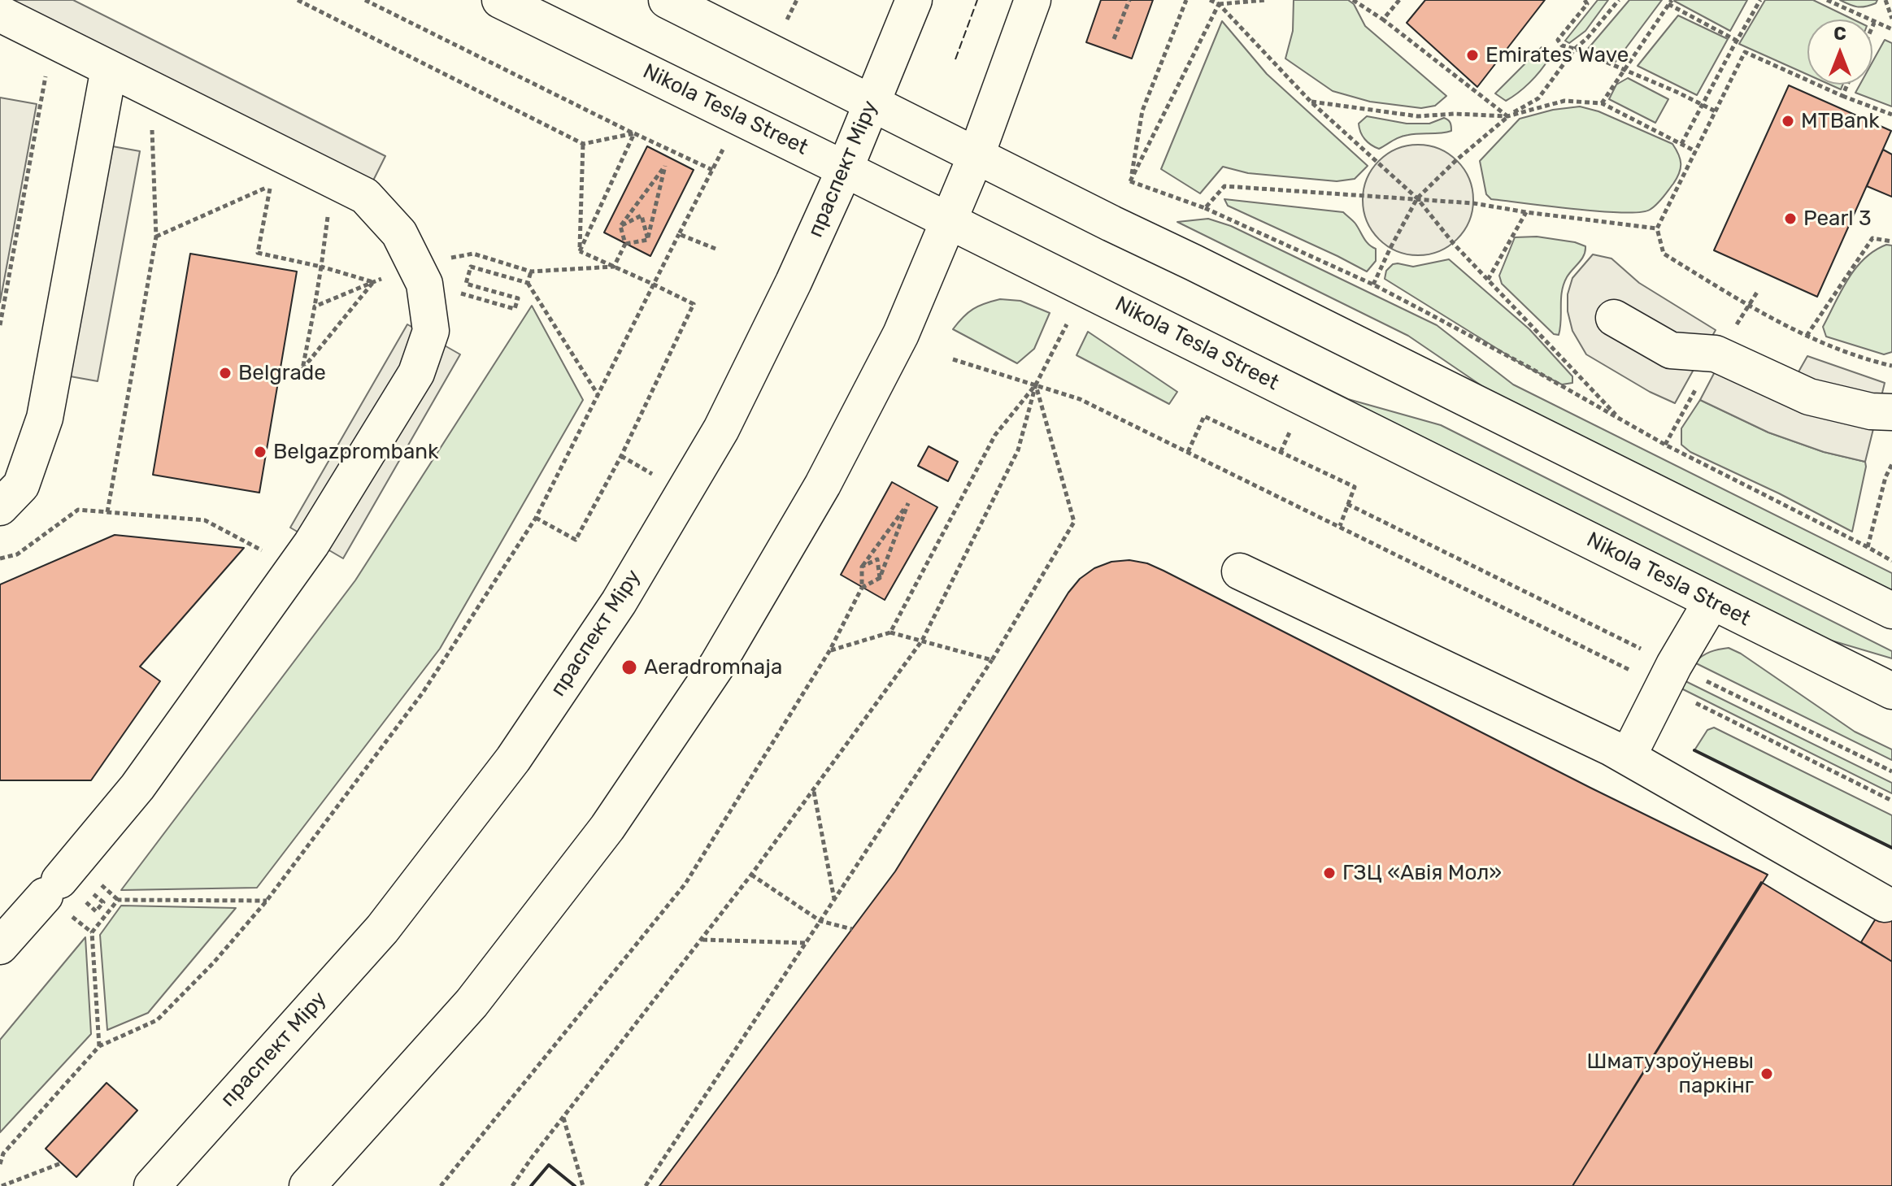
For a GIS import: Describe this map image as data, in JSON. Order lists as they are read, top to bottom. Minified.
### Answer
{"streets":{"main road":["Nikola Tesla Street","праспект Міру"]},"crossings":[["Nikola Tesla Street","праспект Міру"]],"places":["Emirates Wave","MTBank","Pearl 3","Belgrade","Belgazprombank","Aeradromnaja","ГЗЦ «Авія Мол»","Шматузроўневы паркінг"],"north":"top"}
